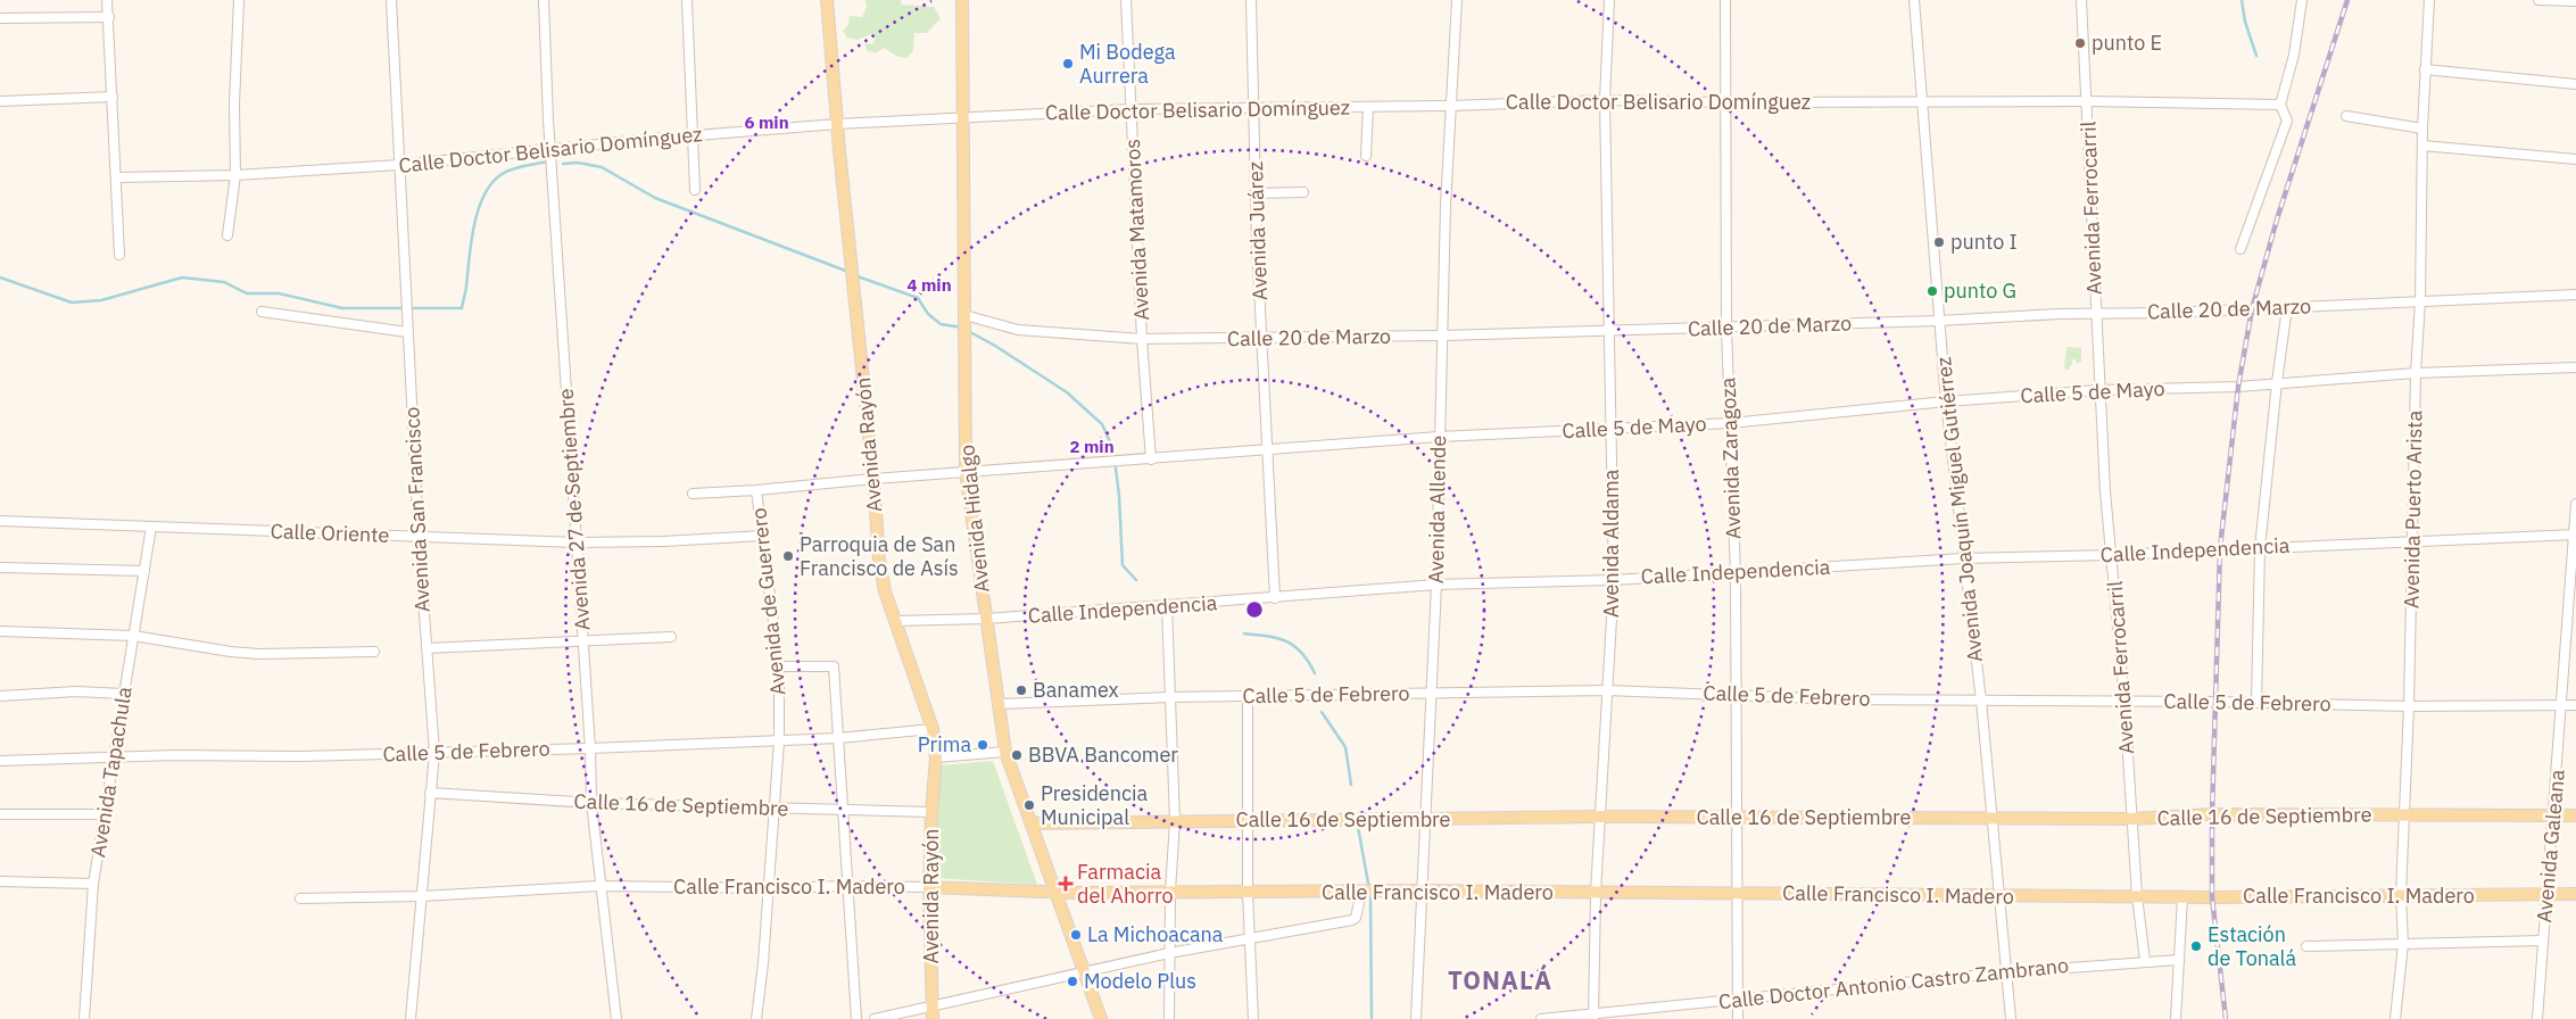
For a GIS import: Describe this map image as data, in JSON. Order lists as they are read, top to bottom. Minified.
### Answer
{"streets":{"main road":["Avenida Rayón","Avenida Hidalgo","Calle 16 de Septiembre","Calle Francisco I. Madero"],"street":["Calle Doctor Belisario Domínguez","Avenida Ferrocarril","Avenida Matamoros","Avenida Juárez","Calle 20 de Marzo","Calle 5 de Mayo","Avenida Zaragoza","Avenida San Francisco","Avenida 27 de Septiembre","Avenida Allende","Avenida Joaquín Miguel Gutiérrez","Avenida Puerto Arista","Calle Oriente","Avenida Aldama","Calle Independencia","Avenida de Guerrero","Calle 5 de Febrero","Avenida Tapachula","Avenida Galeana","Calle Doctor Antonio Castro Zambrano"]},"crossings":[["Calle Doctor Belisario Domínguez","Avenida Ferrocarril"],["Calle Doctor Belisario Domínguez","Avenida Matamoros"],["Calle Doctor Belisario Domínguez","Avenida Juárez"],["Calle Doctor Belisario Domínguez","Avenida Rayón"],["Calle Doctor Belisario Domínguez","Avenida Zaragoza"],["Calle Doctor Belisario Domínguez","Avenida San Francisco"],["Calle Doctor Belisario Domínguez","Avenida 27 de Septiembre"],["Calle Doctor Belisario Domínguez","Avenida Allende"],["Calle Doctor Belisario Domínguez","Avenida Joaquín Miguel Gutiérrez"],["Calle Doctor Belisario Domínguez","Avenida Hidalgo"],["Calle Doctor Belisario Domínguez","Avenida Aldama"],["Avenida Ferrocarril","Calle 20 de Marzo"],["Avenida Ferrocarril","Calle 5 de Mayo"],["Avenida Ferrocarril","Calle Independencia"],["Avenida Ferrocarril","Calle 5 de Febrero"],["Avenida Ferrocarril","Calle 16 de Septiembre"],["Avenida Ferrocarril","Calle Francisco I. Madero"],["Avenida Ferrocarril","Calle Doctor Antonio Castro Zambrano"],["Avenida Matamoros","Calle 20 de Marzo"],["Avenida Matamoros","Calle 5 de Mayo"],["Avenida Juárez","Calle 20 de Marzo"],["Avenida Juárez","Calle 5 de Mayo"],["Avenida Juárez","Calle Independencia"],["Calle 20 de Marzo","Avenida Zaragoza"],["Calle 20 de Marzo","Avenida Allende"],["Calle 20 de Marzo","Avenida Joaquín Miguel Gutiérrez"],["Calle 20 de Marzo","Avenida Puerto Arista"],["Calle 20 de Marzo","Avenida Hidalgo"],["Calle 20 de Marzo","Avenida Aldama"],["Calle 5 de Mayo","Avenida Rayón"],["Calle 5 de Mayo","Avenida Zaragoza"],["Calle 5 de Mayo","Avenida Allende"],["Calle 5 de Mayo","Avenida Joaquín Miguel Gutiérrez"],["Calle 5 de Mayo","Avenida Puerto Arista"],["Calle 5 de Mayo","Avenida Hidalgo"],["Calle 5 de Mayo","Avenida Aldama"],["Calle 5 de Mayo","Avenida de Guerrero"],["Avenida Rayón","Calle Independencia"],["Avenida Rayón","Calle 5 de Febrero"],["Avenida Rayón","Calle 16 de Septiembre"],["Avenida Rayón","Calle Francisco I. Madero"],["Avenida Zaragoza","Calle Independencia"],["Avenida Zaragoza","Calle 5 de Febrero"],["Avenida Zaragoza","Calle 16 de Septiembre"],["Avenida Zaragoza","Calle Francisco I. Madero"],["Avenida Zaragoza","Calle Doctor Antonio Castro Zambrano"],["Avenida San Francisco","Calle Oriente"],["Avenida San Francisco","Calle 5 de Febrero"],["Avenida San Francisco","Calle 16 de Septiembre"],["Avenida San Francisco","Calle Francisco I. Madero"],["Avenida 27 de Septiembre","Calle Oriente"],["Avenida 27 de Septiembre","Calle 5 de Febrero"],["Avenida 27 de Septiembre","Calle 16 de Septiembre"],["Avenida 27 de Septiembre","Calle Francisco I. Madero"],["Avenida Allende","Calle Independencia"],["Avenida Allende","Calle 5 de Febrero"],["Avenida Allende","Calle 16 de Septiembre"],["Avenida Allende","Calle Francisco I. Madero"],["Avenida Joaquín Miguel Gutiérrez","Calle Independencia"],["Avenida Joaquín Miguel Gutiérrez","Calle 5 de Febrero"],["Avenida Joaquín Miguel Gutiérrez","Calle 16 de Septiembre"],["Avenida Joaquín Miguel Gutiérrez","Calle Francisco I. Madero"],["Avenida Joaquín Miguel Gutiérrez","Calle Doctor Antonio Castro Zambrano"],["Avenida Puerto Arista","Calle Independencia"],["Avenida Puerto Arista","Calle 5 de Febrero"],["Avenida Puerto Arista","Calle 16 de Septiembre"],["Avenida Puerto Arista","Calle Francisco I. Madero"],["Avenida Hidalgo","Calle Independencia"],["Avenida Hidalgo","Calle 5 de Febrero"],["Avenida Hidalgo","Calle 16 de Septiembre"],["Avenida Hidalgo","Calle Francisco I. Madero"],["Calle Oriente","Avenida de Guerrero"],["Calle Oriente","Avenida Tapachula"],["Avenida Aldama","Calle Independencia"],["Avenida Aldama","Calle 5 de Febrero"],["Avenida Aldama","Calle 16 de Septiembre"],["Avenida Aldama","Calle Francisco I. Madero"],["Avenida Aldama","Calle Doctor Antonio Castro Zambrano"],["Calle Independencia","Avenida Galeana"],["Avenida de Guerrero","Calle 5 de Febrero"],["Avenida de Guerrero","Calle 16 de Septiembre"],["Avenida de Guerrero","Calle Francisco I. Madero"],["Calle 5 de Febrero","Avenida Tapachula"],["Calle 5 de Febrero","Avenida Galeana"],["Calle 16 de Septiembre","Avenida Galeana"],["Avenida Galeana","Calle Francisco I. Madero"]],"districts":["TONALÁ"],"places":{"other":["punto E","Mi Bodega Aurrera","punto I","punto G","Parroquia de San Francisco de Asís","Banamex","Prima","BBVA Bancomer","Presidencia Municipal","La Michoacana","Estación de Tonalá","Modelo Plus"],"health":["Farmacia del Ahorro"]},"rings":["6 min","4 min","2 min"]}
